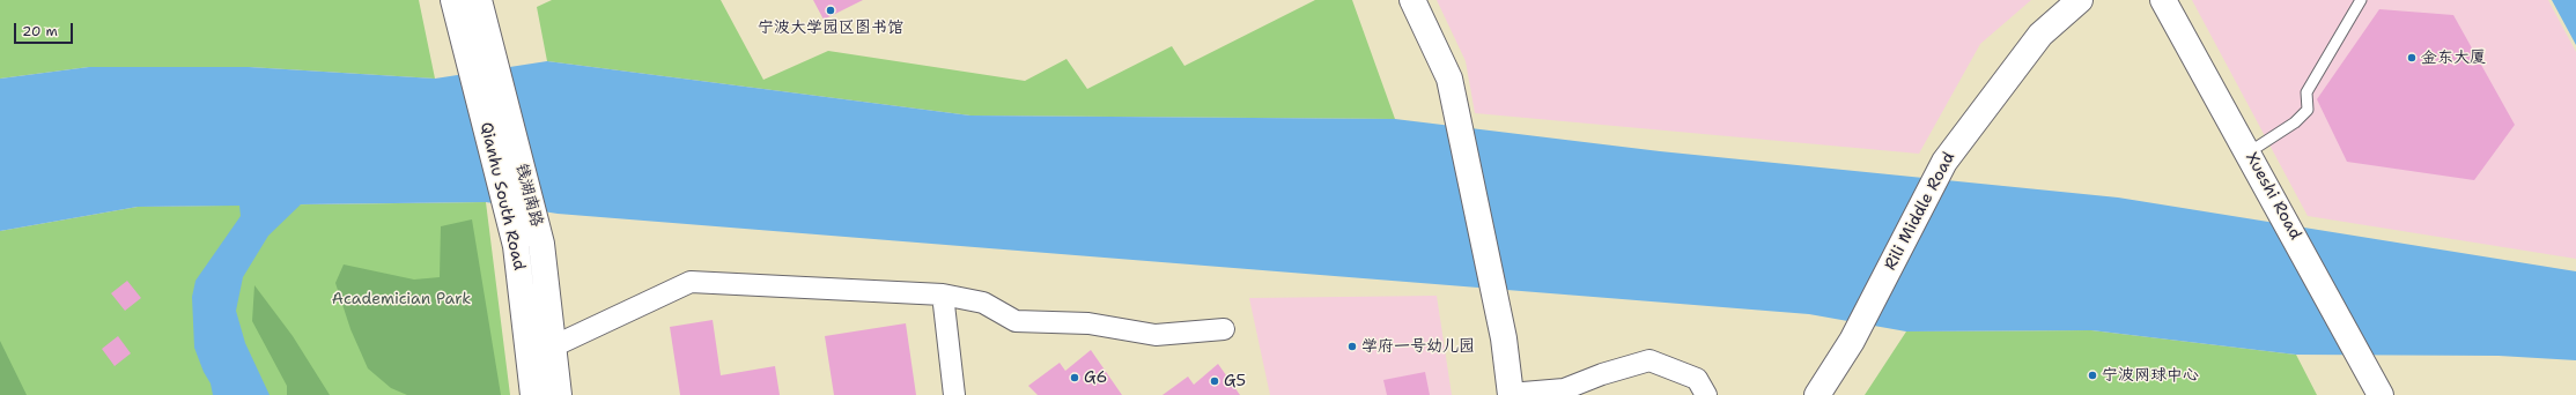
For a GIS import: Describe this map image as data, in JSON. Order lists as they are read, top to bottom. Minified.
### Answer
{"streets":{"main road":["钱湖南路","Qianhu South Road","Xueshi Road","Rili Middle Road"]},"crossings":[["钱湖南路","Qianhu South Road"]],"parks":["Academician Park"],"places":["宁波大学园区图书馆","金东大厦","学府一号幼儿园","宁波网球中心","G6","G5"],"scale_bar":"20 m"}
